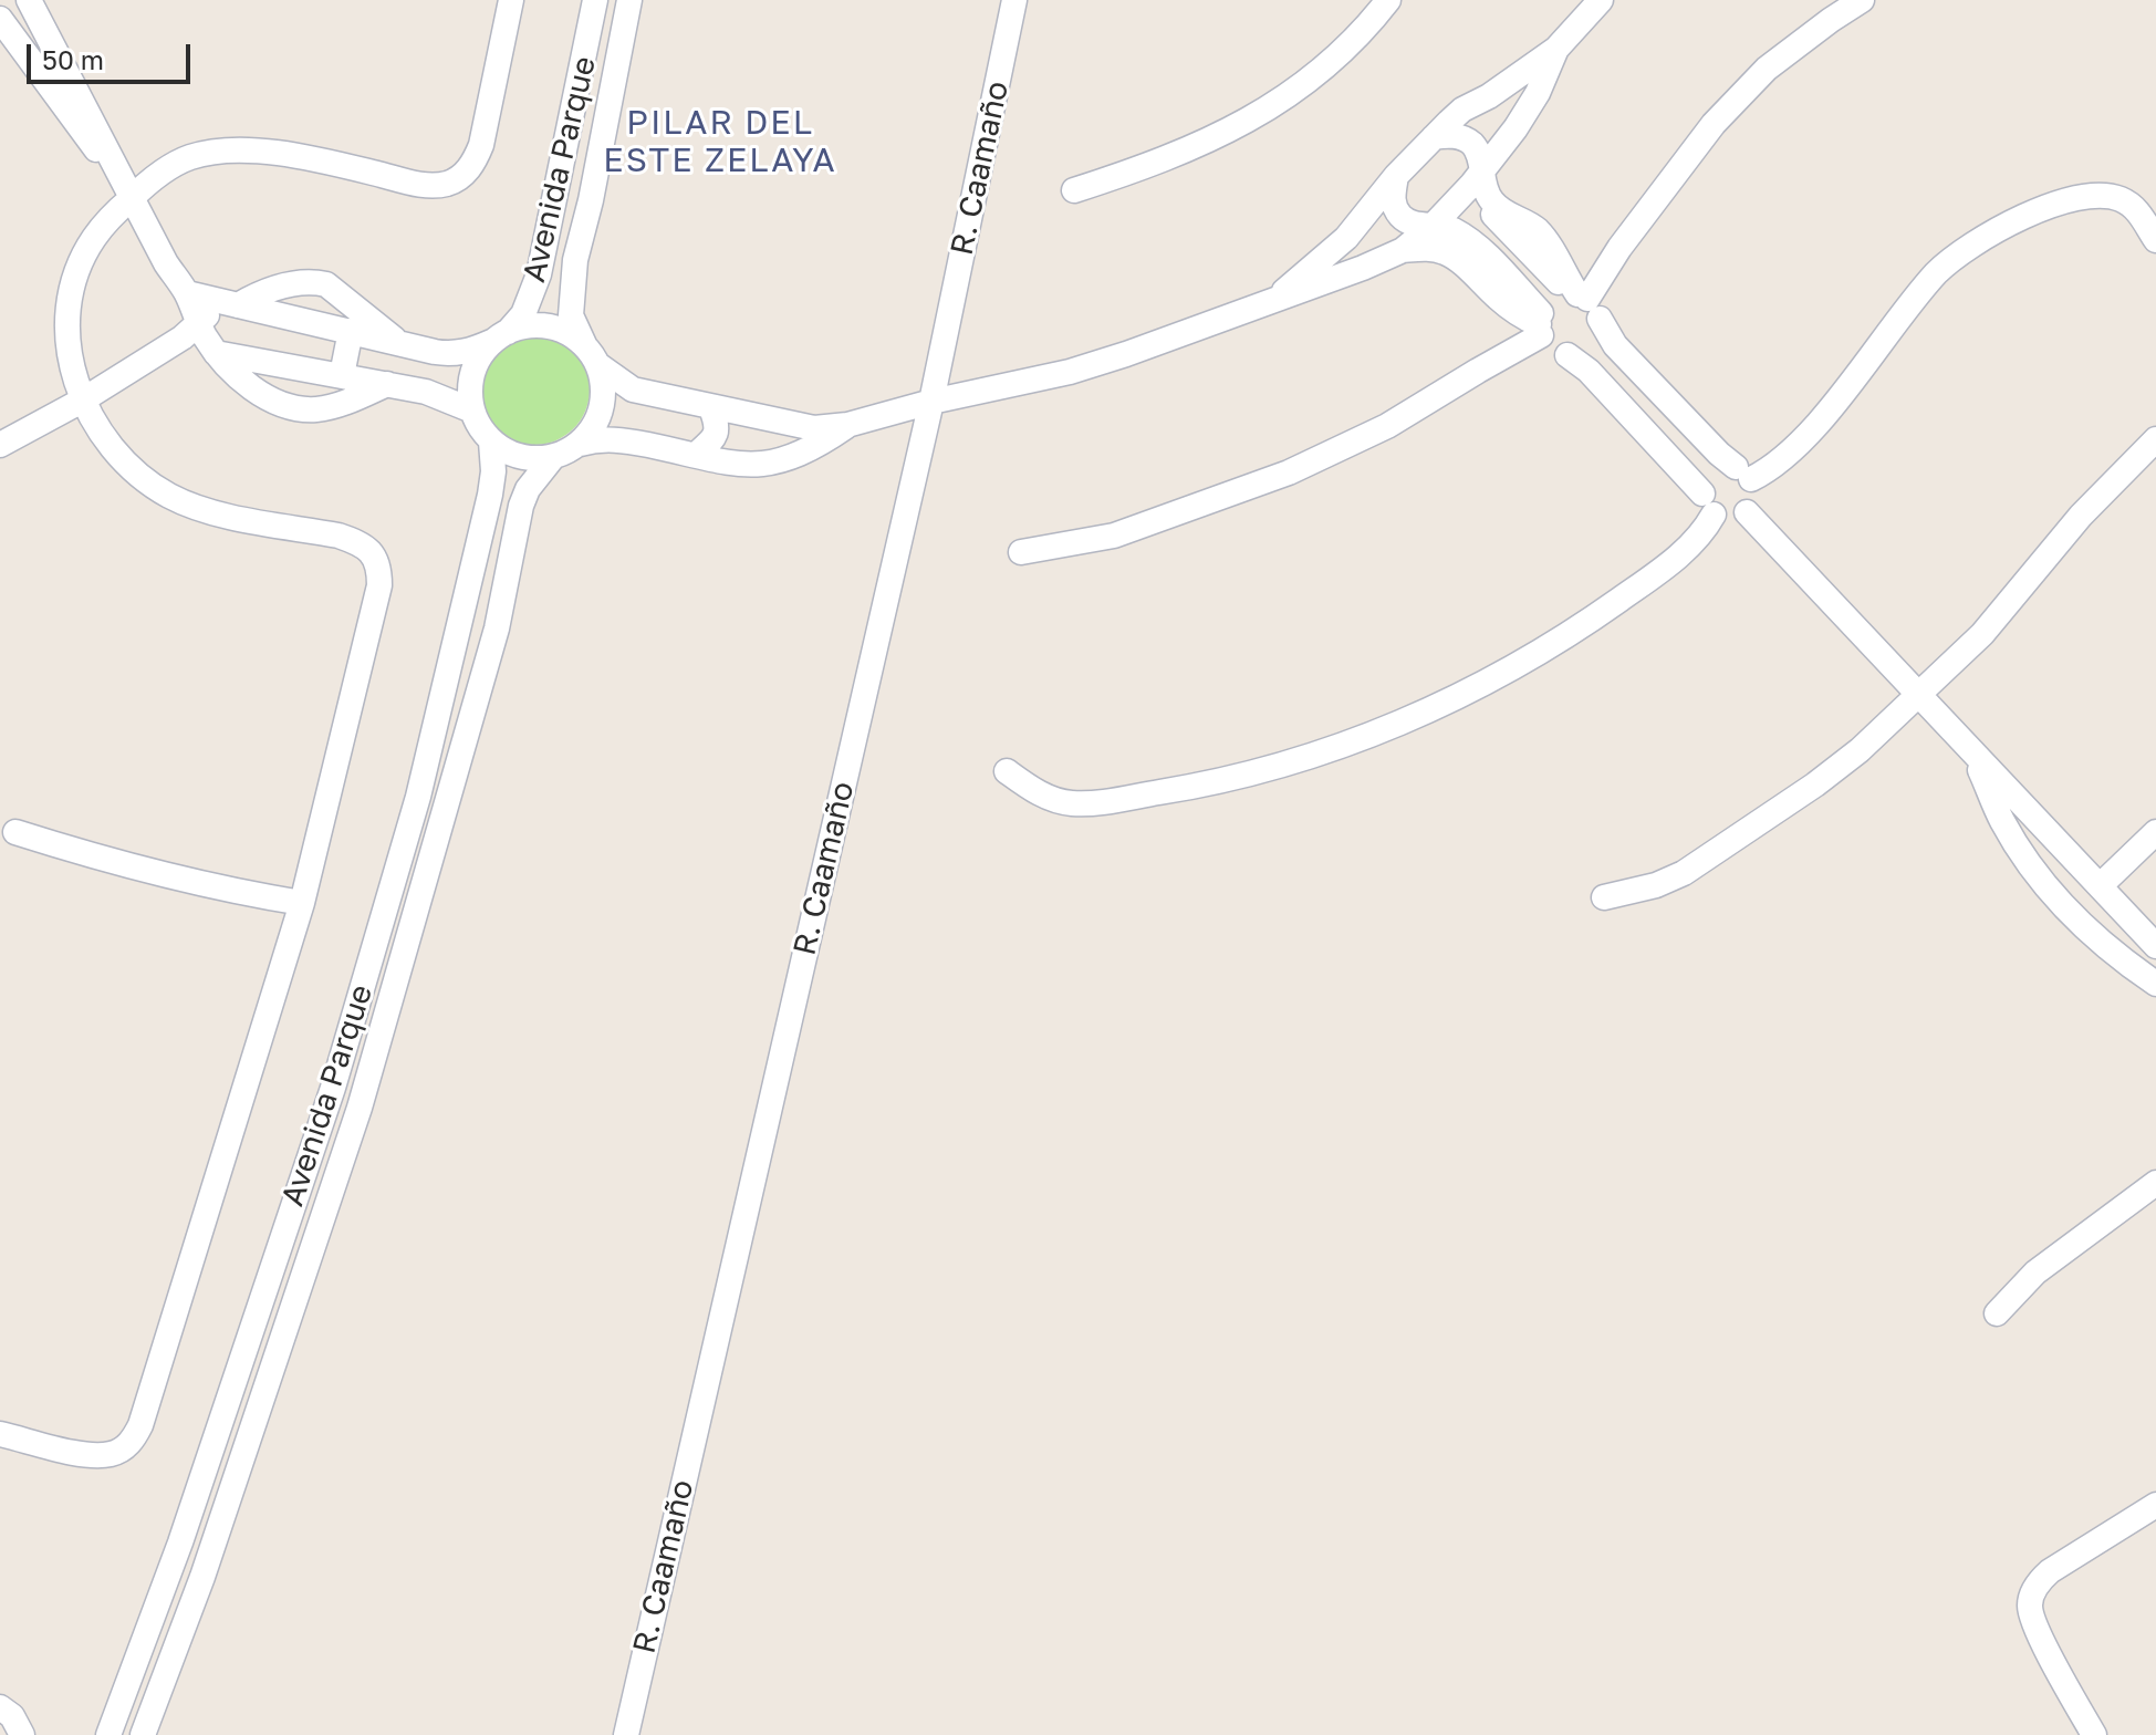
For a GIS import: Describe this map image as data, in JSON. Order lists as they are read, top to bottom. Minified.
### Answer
{"streets":{"street":["R. Caamaño","Avenida Parque"]},"districts":["PILAR DEL ESTE ZELAYA"],"scale_bar":"50 m"}
